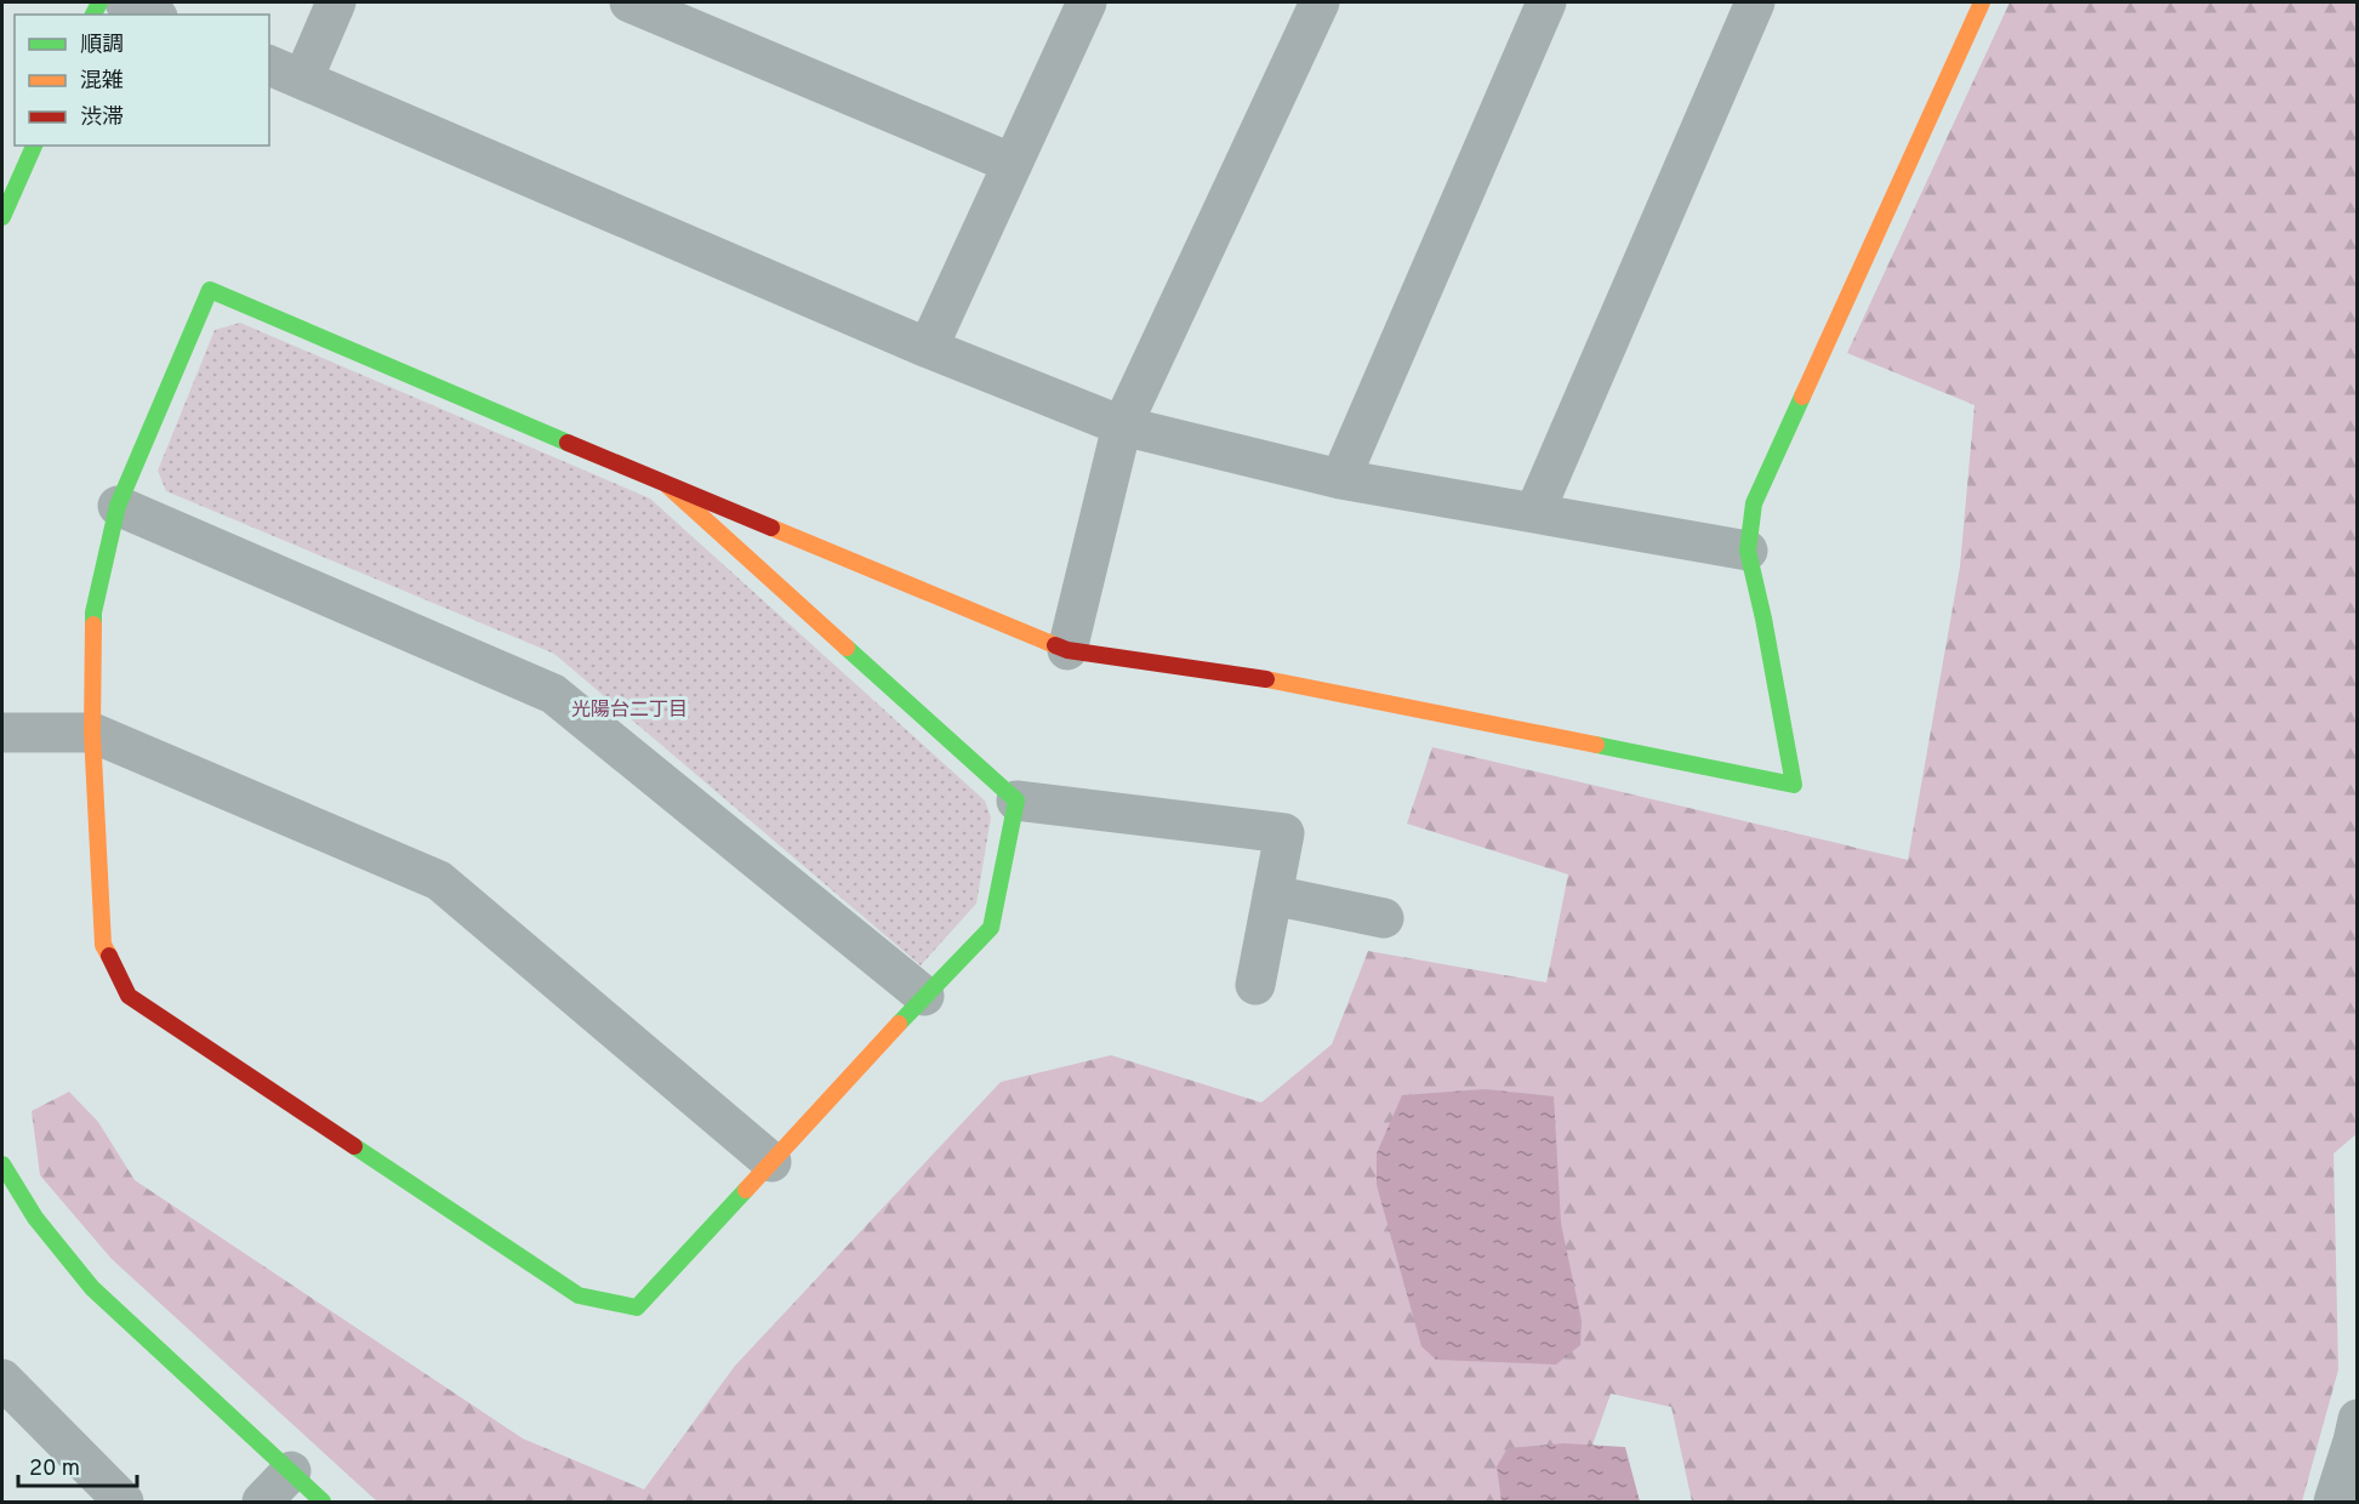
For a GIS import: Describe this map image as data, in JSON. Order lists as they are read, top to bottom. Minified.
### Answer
{"districts":["光陽台二丁目"],"legend":["順調","混雑","渋滞"],"scale_bar":"20 m"}
